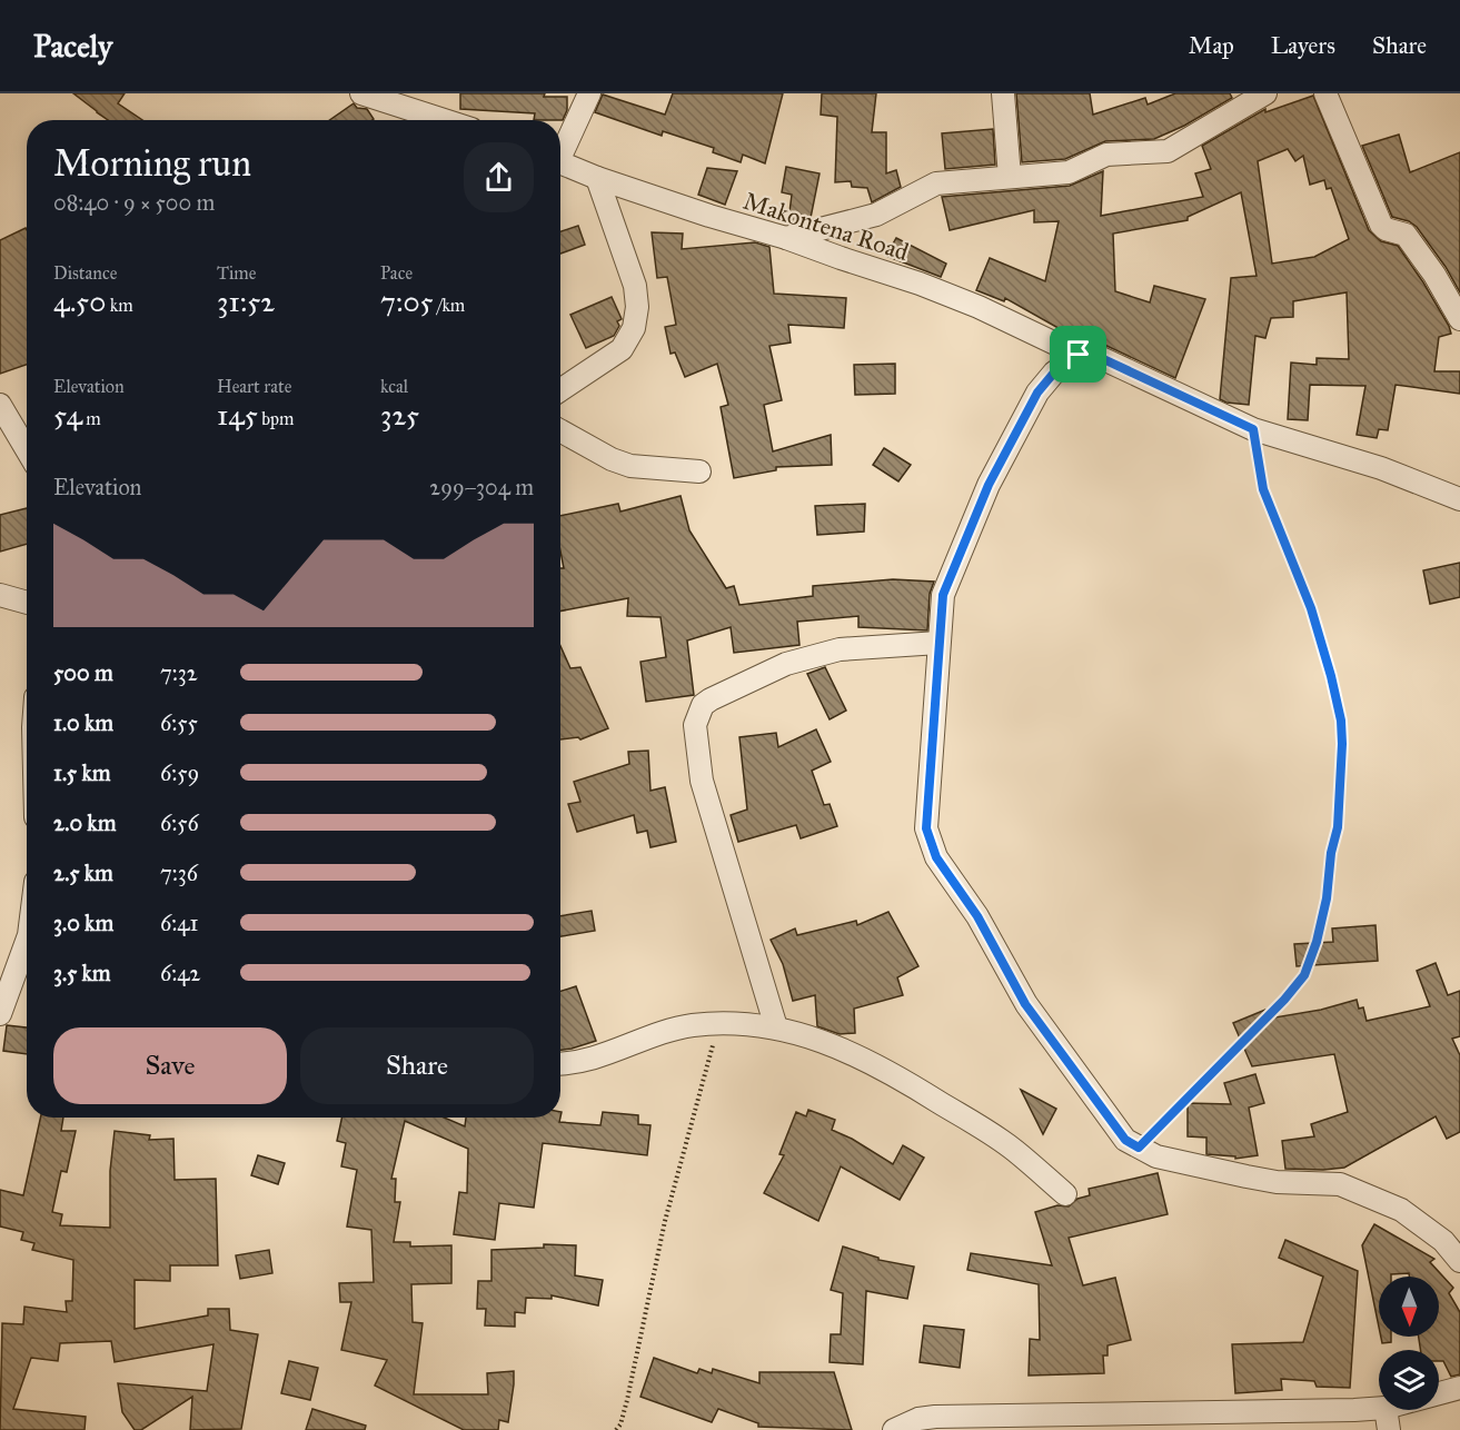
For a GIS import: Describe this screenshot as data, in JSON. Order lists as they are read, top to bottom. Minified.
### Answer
{"streets":{"street":["Makontena Road"]},"north":"bottom","page":{"header":"Pacely","nav":["Map","Layers","Share"],"heading":["Morning run","08:40 · 9 × 500 m"],"stats":[["Distance","4.50 km"],["Time","31:52"],["Pace","7:05 /km"],["Elevation","54 m"],["Heart rate","145 bpm"],["kcal","325"]],"chart":["Elevation","299–304 m"],"list":[{"name":"500 m","note":"7:32"},{"name":"1.0 km","note":"6:55"},{"name":"1.5 km","note":"6:59"},{"name":"2.0 km","note":"6:56"},{"name":"2.5 km","note":"7:36"},{"name":"3.0 km","note":"6:41"},{"name":"3.5 km","note":"6:42"}],"buttons":["Save","Share"]}}
